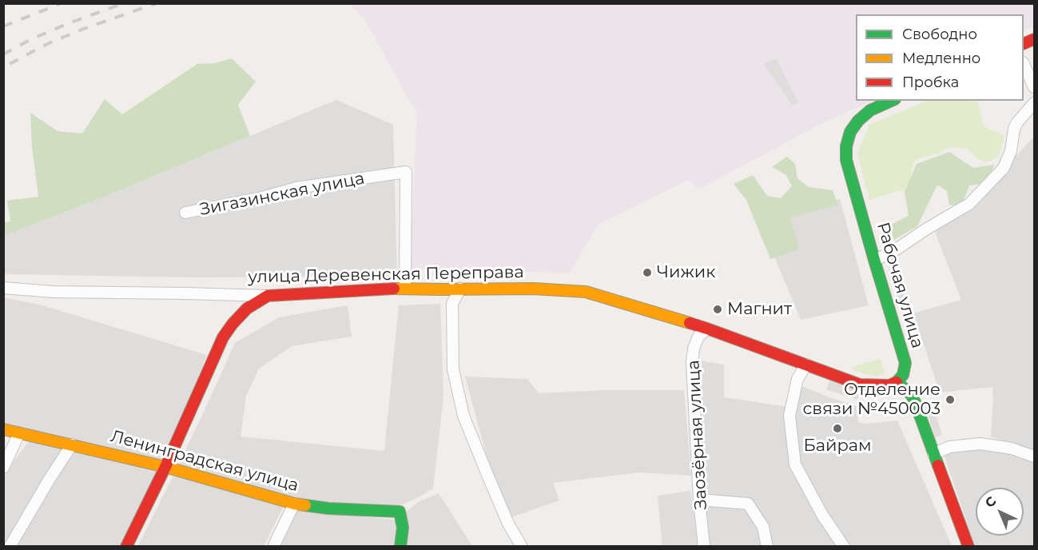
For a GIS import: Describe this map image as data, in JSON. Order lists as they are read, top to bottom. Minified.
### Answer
{"streets":{"street":["Зигазинская улица","улица Деревенская Переправа","Рабочая улица","Заозёрная улица","Ленинградская улица"]},"crossings":[["Зигазинская улица","улица Деревенская Переправа"],["улица Деревенская Переправа","Рабочая улица"],["улица Деревенская Переправа","Заозёрная улица"]],"places":["Чижик","Магнит","Отделение связи №450003","Байрам"],"legend":["Свободно","Медленно","Пробка"],"north":"top left"}
